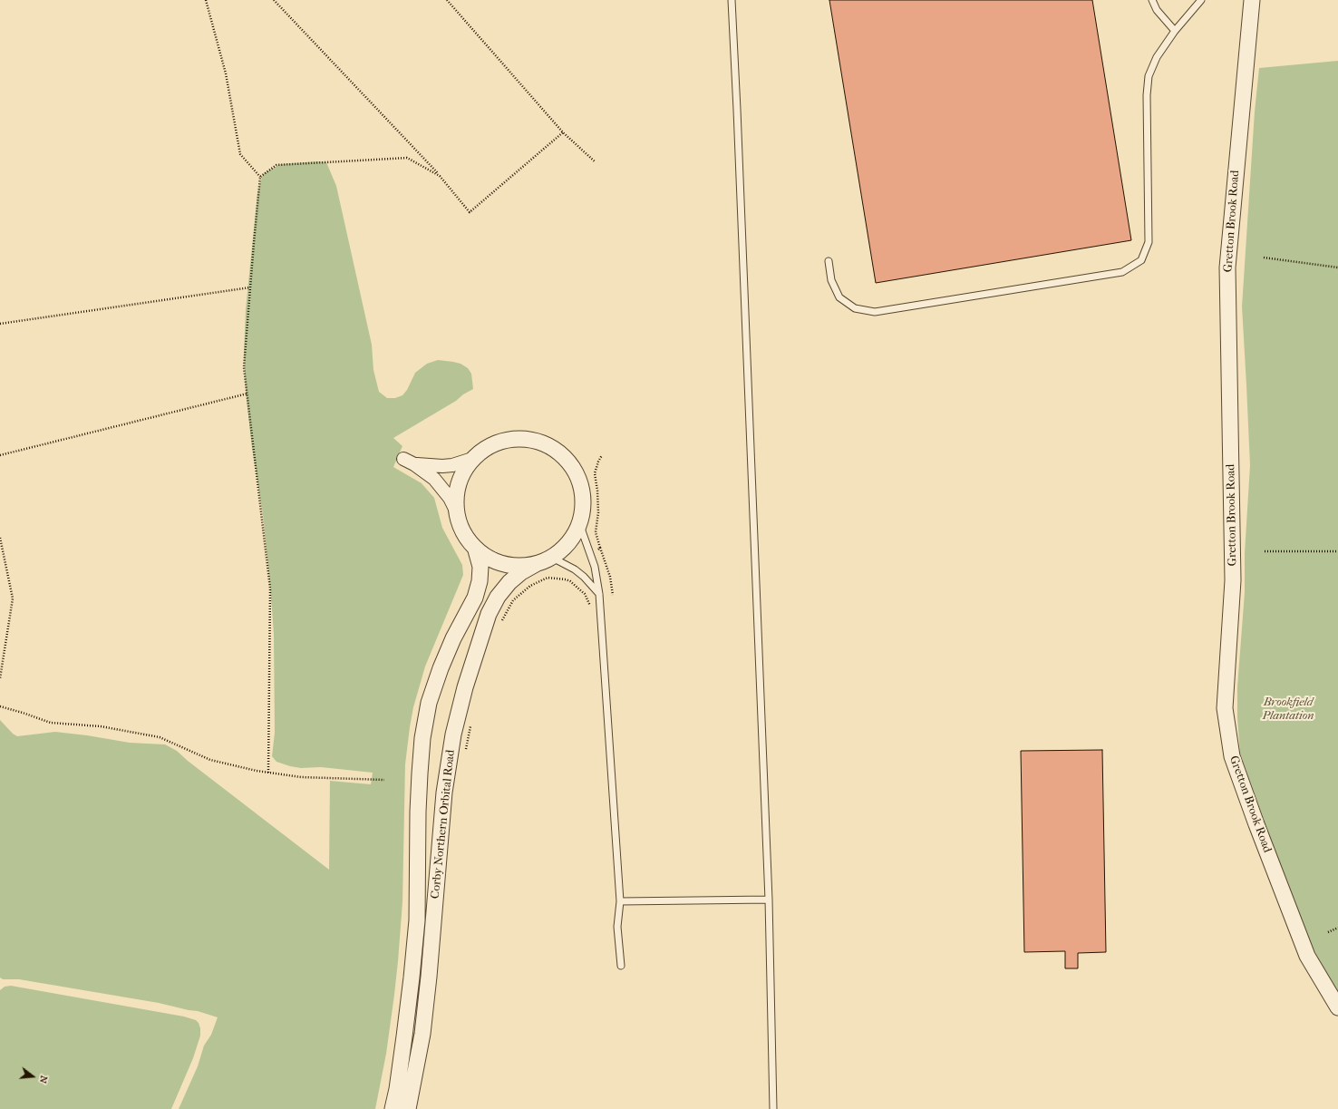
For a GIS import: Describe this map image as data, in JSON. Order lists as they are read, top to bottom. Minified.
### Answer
{"streets":{"street":["Gretton Brook Road","Corby Northern Orbital Road"]},"parks":["Brookfield Plantation"],"north":"right"}
